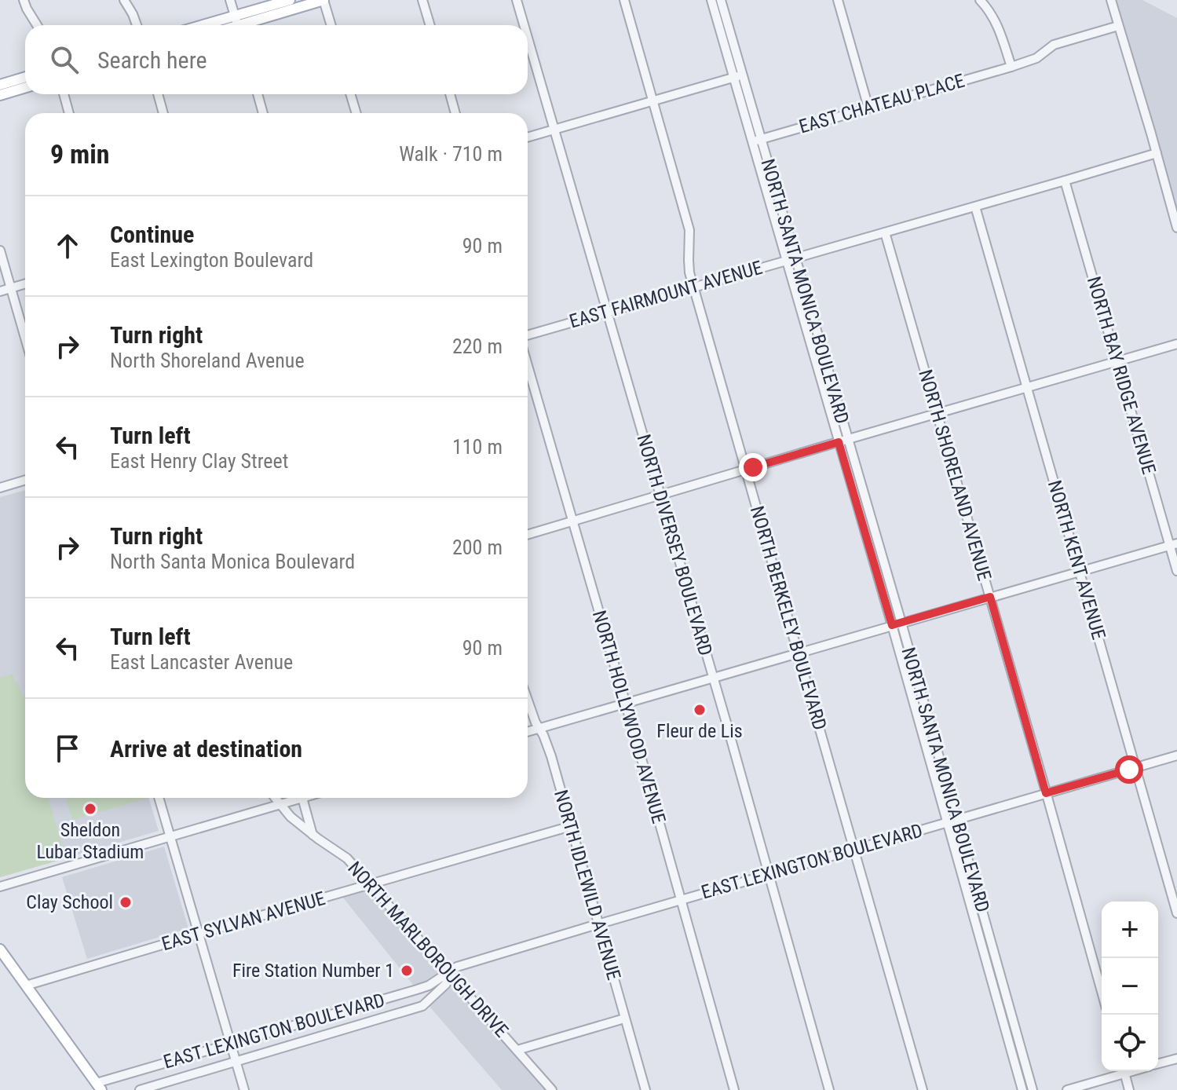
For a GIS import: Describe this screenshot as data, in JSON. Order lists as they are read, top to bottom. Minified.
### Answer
{"streets":{"street":["EAST CHATEAU PLACE","NORTH SANTA MONICA BOULEVARD","EAST FAIRMOUNT AVENUE","NORTH BAY RIDGE AVENUE","NORTH SHORELAND AVENUE","NORTH DIVERSEY BOULEVARD","NORTH KENT AVENUE","NORTH BERKELEY BOULEVARD","NORTH HOLLYWOOD AVENUE","EAST LEXINGTON BOULEVARD","NORTH IDLEWILD AVENUE","EAST SYLVAN AVENUE","NORTH MARLBOROUGH DRIVE"]},"crossings":[["EAST CHATEAU PLACE","NORTH SANTA MONICA BOULEVARD"],["NORTH SANTA MONICA BOULEVARD","EAST FAIRMOUNT AVENUE"],["NORTH SANTA MONICA BOULEVARD","EAST LEXINGTON BOULEVARD"],["EAST FAIRMOUNT AVENUE","NORTH BAY RIDGE AVENUE"],["EAST FAIRMOUNT AVENUE","NORTH SHORELAND AVENUE"],["EAST FAIRMOUNT AVENUE","NORTH DIVERSEY BOULEVARD"],["EAST FAIRMOUNT AVENUE","NORTH KENT AVENUE"],["EAST FAIRMOUNT AVENUE","NORTH BERKELEY BOULEVARD"],["NORTH SHORELAND AVENUE","EAST LEXINGTON BOULEVARD"],["NORTH DIVERSEY BOULEVARD","EAST LEXINGTON BOULEVARD"],["NORTH KENT AVENUE","EAST LEXINGTON BOULEVARD"],["NORTH BERKELEY BOULEVARD","EAST LEXINGTON BOULEVARD"],["NORTH HOLLYWOOD AVENUE","EAST LEXINGTON BOULEVARD"],["EAST LEXINGTON BOULEVARD","NORTH IDLEWILD AVENUE"],["EAST LEXINGTON BOULEVARD","NORTH MARLBOROUGH DRIVE"],["NORTH IDLEWILD AVENUE","EAST SYLVAN AVENUE"],["EAST SYLVAN AVENUE","NORTH MARLBOROUGH DRIVE"]],"places":["Fleur de Lis","Sheldon Lubar Stadium","Clay School","Fire Station Number 1"],"page":{"search":"Search here","heading":["9 min","Walk · 710 m"],"list":[["Continue","East Lexington Boulevard","90 m"],["Turn right","North Shoreland Avenue","220 m"],["Turn left","East Henry Clay Street","110 m"],["Turn right","North Santa Monica Boulevard","200 m"],["Turn left","East Lancaster Avenue","90 m"],"Arrive at destination"],"map_buttons":["+","−"]}}
